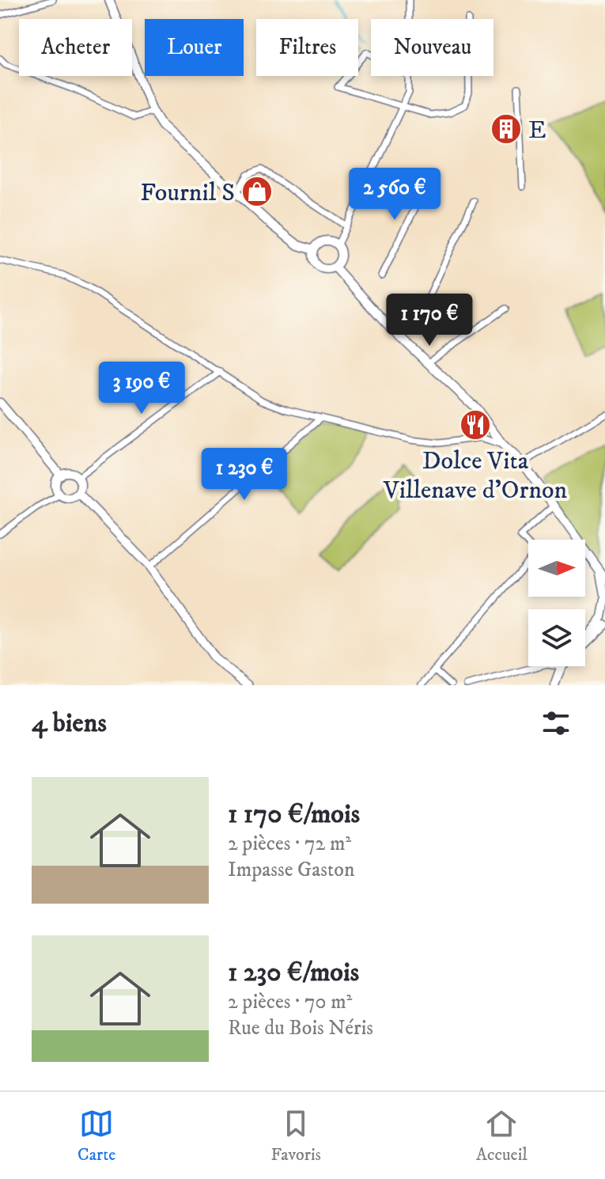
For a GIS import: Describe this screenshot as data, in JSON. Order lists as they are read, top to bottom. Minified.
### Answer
{"places":{"building":["E"],"shop":["Fournil S"],"restaurant":["Dolce Vita Villenave d'Ornon"]},"north":"right","page":{"chip":["Acheter","Louer","Filtres","Nouveau"],"price":["2 560 €","1 170 €","3 190 €","1 230 €"],"heading":"4 biens","list":[{"name":"1 170 €/mois","note":"2 pièces · 72 m² · Impasse Gaston"},{"name":"1 230 €/mois","note":"2 pièces · 70 m² · Rue du Bois Néris"}],"tabs":["Carte","Favoris","Accueil"]}}
